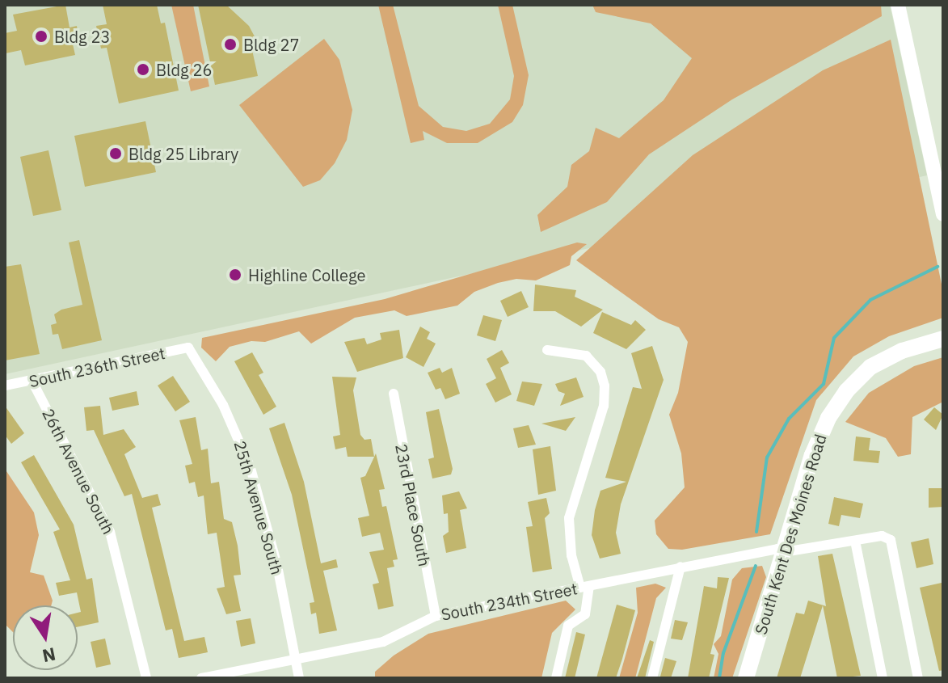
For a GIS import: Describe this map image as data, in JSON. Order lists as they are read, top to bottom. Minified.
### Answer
{"streets":{"main road":["South Kent Des Moines Road"],"street":["South 236th Street","26th Avenue South","23rd Place South","25th Avenue South","South 234th Street"]},"crossings":[["South 236th Street","26th Avenue South"],["South 236th Street","25th Avenue South"],["23rd Place South","South 234th Street"],["25th Avenue South","South 234th Street"],["South Kent Des Moines Road","South 234th Street"]],"places":["Bldg 23","Bldg 27","Bldg 26","Bldg 25 Library","Highline College"],"north":"bottom"}
